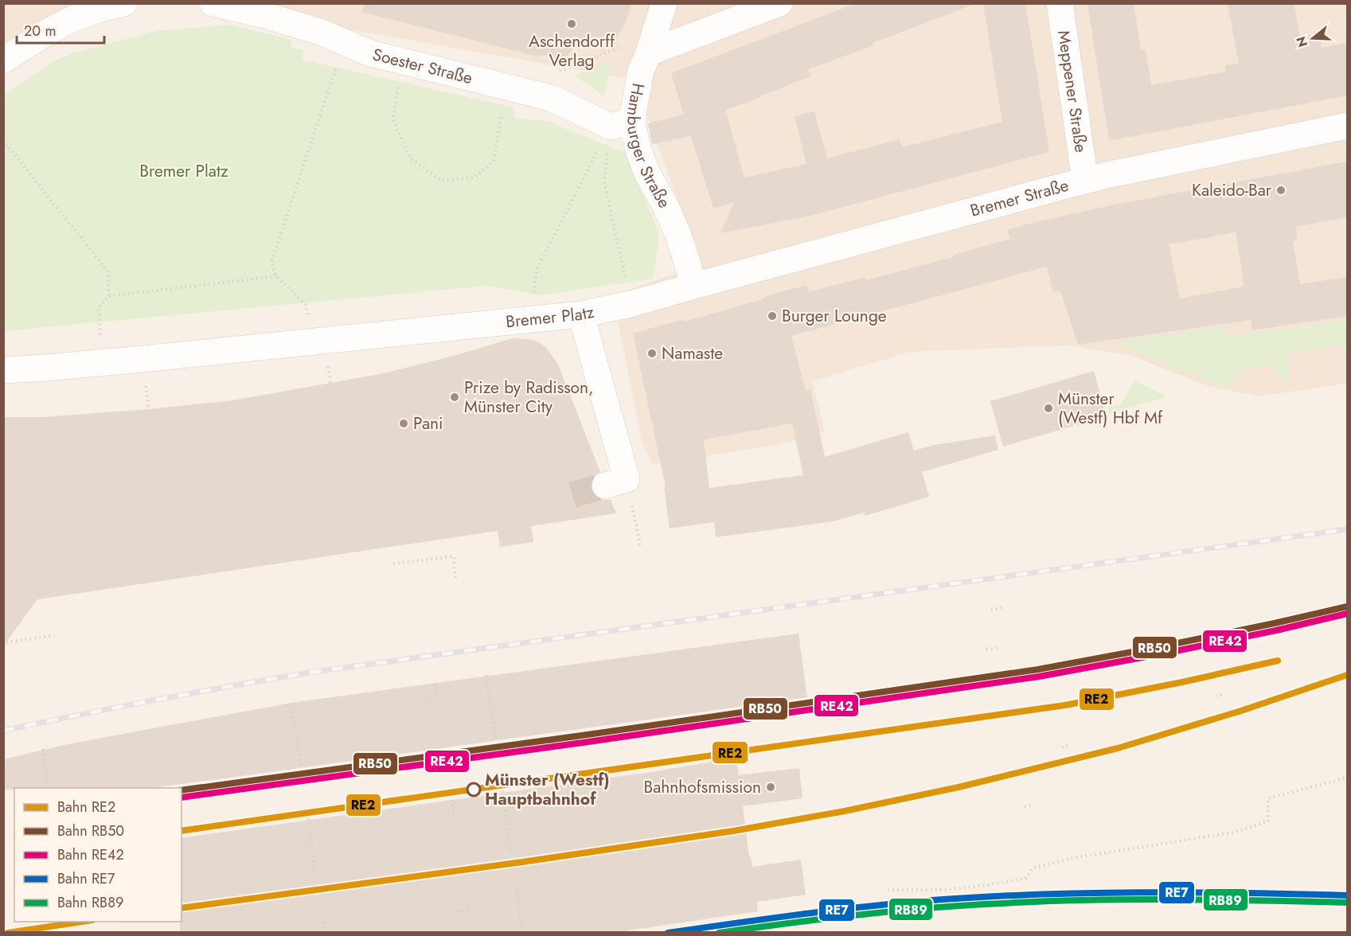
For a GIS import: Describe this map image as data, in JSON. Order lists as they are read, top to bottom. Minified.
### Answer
{"streets":{"street":["Soester Straße","Meppener Straße","Hamburger Straße","Bremer Straße","Bremer Platz"]},"crossings":[["Soester Straße","Hamburger Straße"],["Meppener Straße","Bremer Straße"],["Hamburger Straße","Bremer Straße"],["Hamburger Straße","Bremer Platz"],["Bremer Straße","Bremer Platz"]],"parks":["Bremer Platz"],"places":["Aschendorff Verlag","Kaleido-Bar","Burger Lounge","Namaste","Prize by Radisson, Münster City","Münster (Westf) Hbf Mf","Pani","Bahnhofsmission","Münster (Westf) Hauptbahnhof"],"lines":["rail line RB50","rail line RE42","rail line RE2","rail line RE7","rail line RB89"],"legend":["Bahn RE2","Bahn RB50","Bahn RE42","Bahn RE7","Bahn RB89"],"scale_bar":"20 m","north":"left"}
